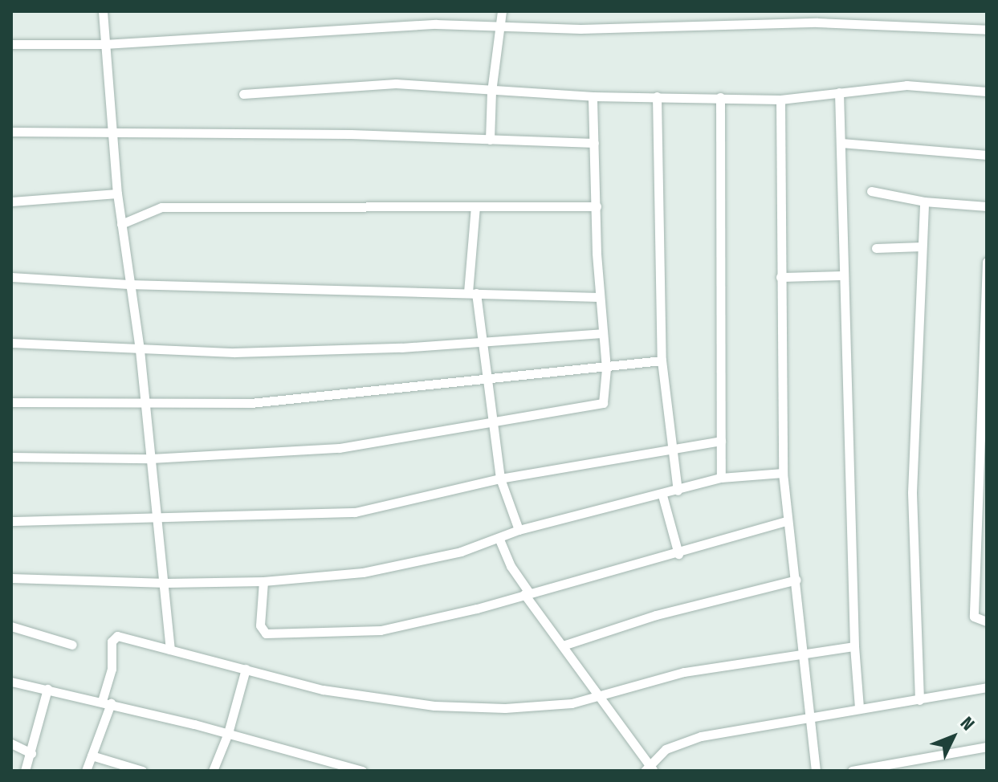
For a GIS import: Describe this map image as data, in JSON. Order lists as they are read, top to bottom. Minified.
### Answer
{"north":"top right"}
